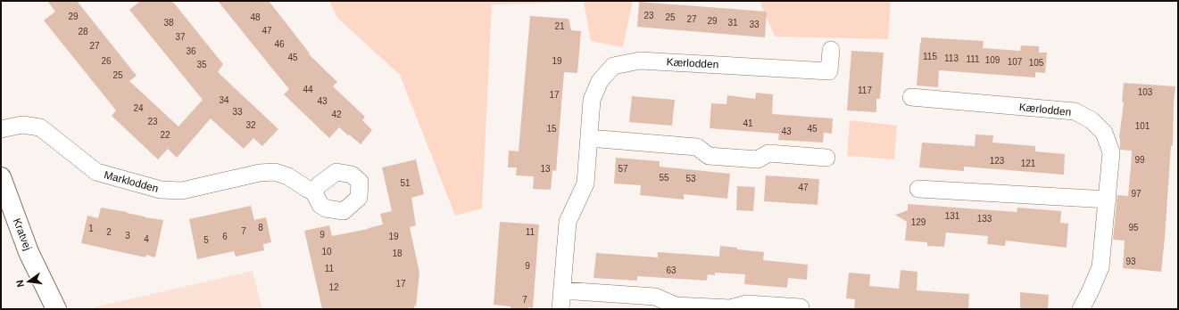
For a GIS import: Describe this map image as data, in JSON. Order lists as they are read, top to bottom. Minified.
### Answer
{"streets":{"street":["Kærlodden","Marklodden","Kratvej"]},"house_numbers":["23","29","48","25","27","29","38","31","33","21","47","28","37","46","27","36","115","45","113","111","109","26","19","107","105","35","25","44","117","103","17","34","43","24","33","42","23","41","32","101","15","45","43","22","99","123","121","13","57","55","53","51","47","97","131","133","129","8","95","1","7","2","11","9","3","6","19","4","5","10","18","93","9","11","63","17","12","7"],"north":"left"}
